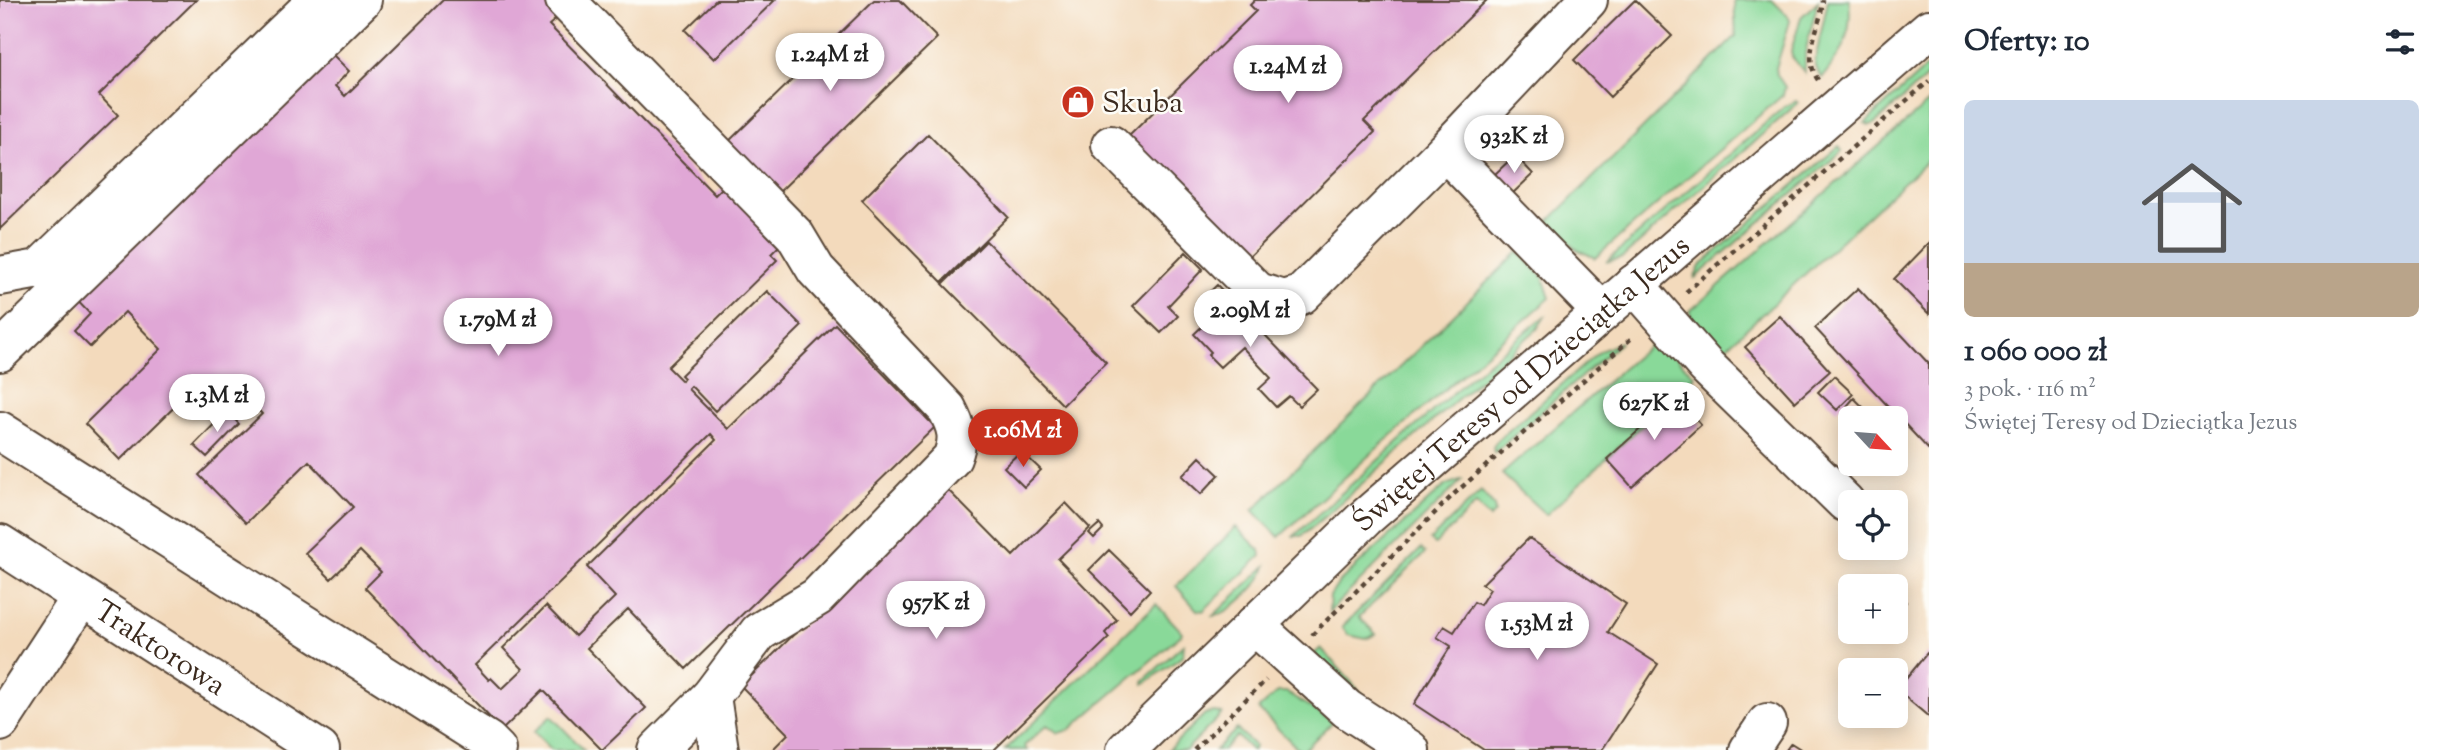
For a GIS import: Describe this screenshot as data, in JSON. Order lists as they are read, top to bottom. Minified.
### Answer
{"streets":{"street":["Świętej Teresy od Dzieciątka Jezus","Traktorowa"]},"places":{"shop":["Skuba"]},"north":"bottom right","page":{"heading":"Oferty: 10","price":["1.24M zł","1.24M zł","932K zł","2.09M zł","1.79M zł","1.3M zł","627K zł","1.06M zł","957K zł","1.53M zł"],"list":[{"name":"1 060 000 zł","note":"3 pok. · 116 m² · Świętej Teresy od Dzieciątka Jezus"}],"map_buttons":["+","−"]}}
